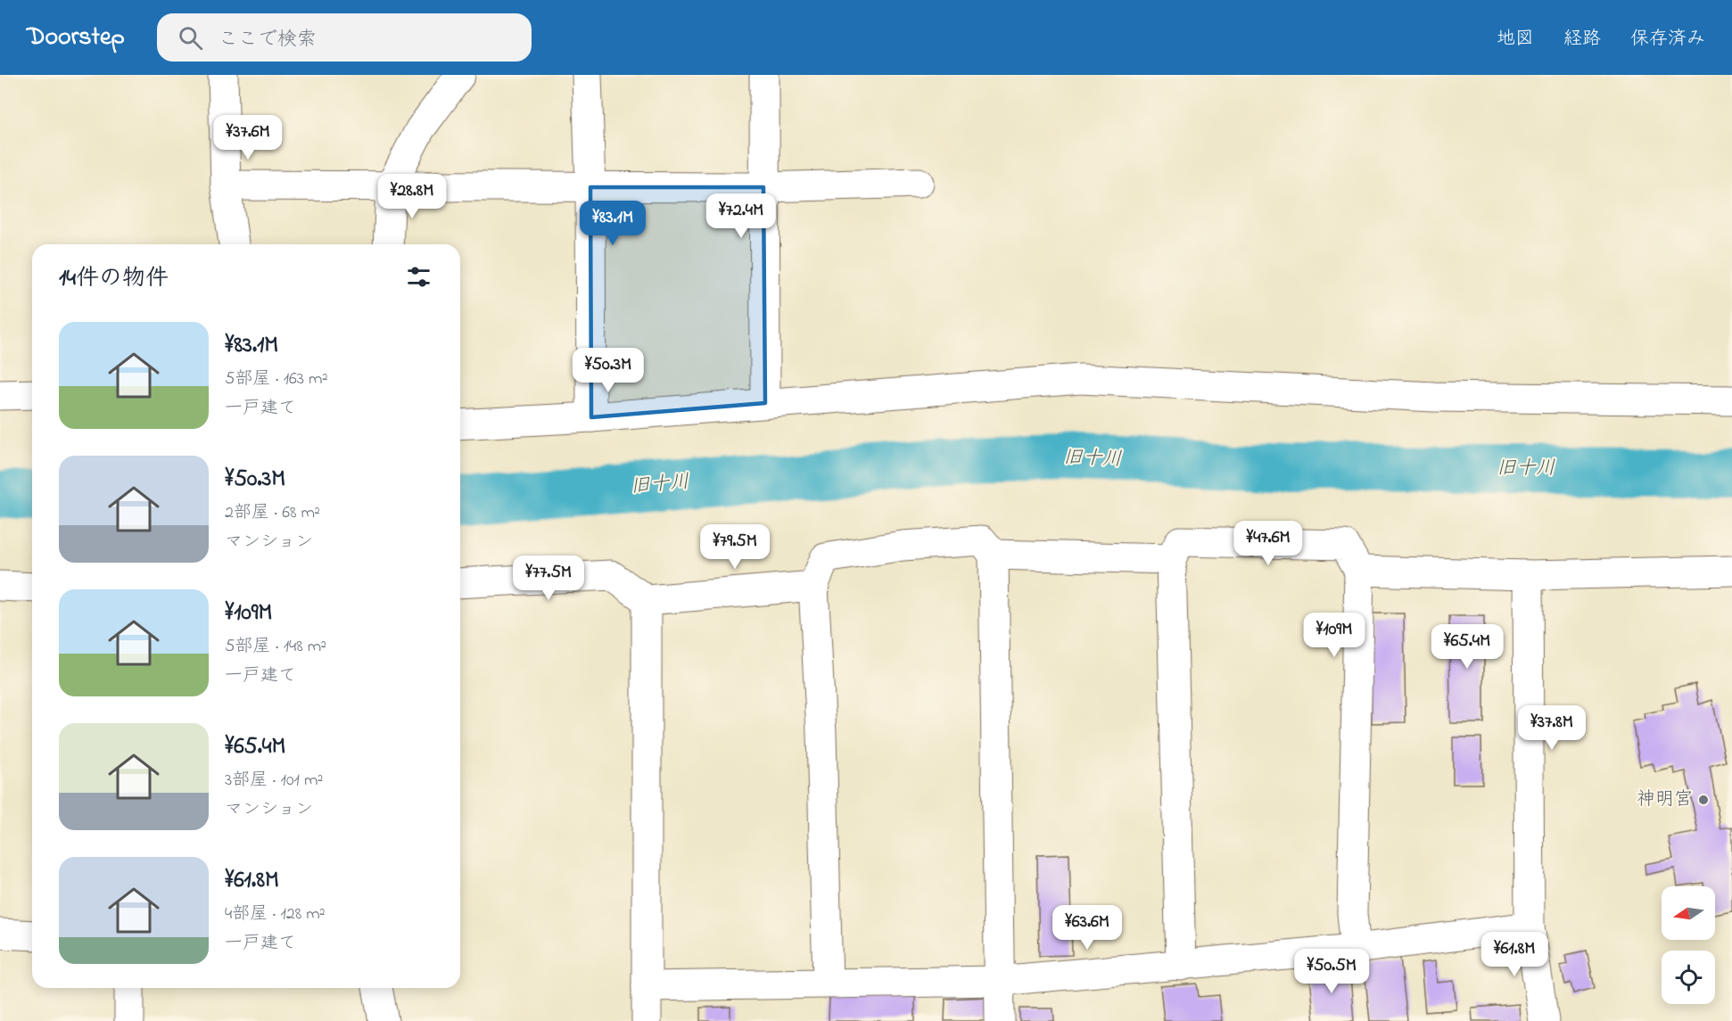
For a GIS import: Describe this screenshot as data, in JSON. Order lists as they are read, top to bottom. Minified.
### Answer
{"water":["旧十川"],"places":["神明宮"],"north":"left","page":{"header":"Doorstep","search":"ここで検索","nav":["地図","経路","保存済み"],"price":["¥37.6M","¥28.8M","¥72.4M","¥83.1M","¥50.3M","¥47.6M","¥79.5M","¥77.5M","¥109M","¥65.4M","¥37.8M","¥63.6M","¥61.8M","¥50.5M"],"heading":"14件の物件","list":[{"name":"¥83.1M","note":"5部屋 · 163 m² · 一戸建て"},{"name":"¥50.3M","note":"2部屋 · 68 m² · マンション"},{"name":"¥109M","note":"5部屋 · 148 m² · 一戸建て"},{"name":"¥65.4M","note":"3部屋 · 101 m² · マンション"},{"name":"¥61.8M","note":"4部屋 · 128 m² · 一戸建て"}]}}
